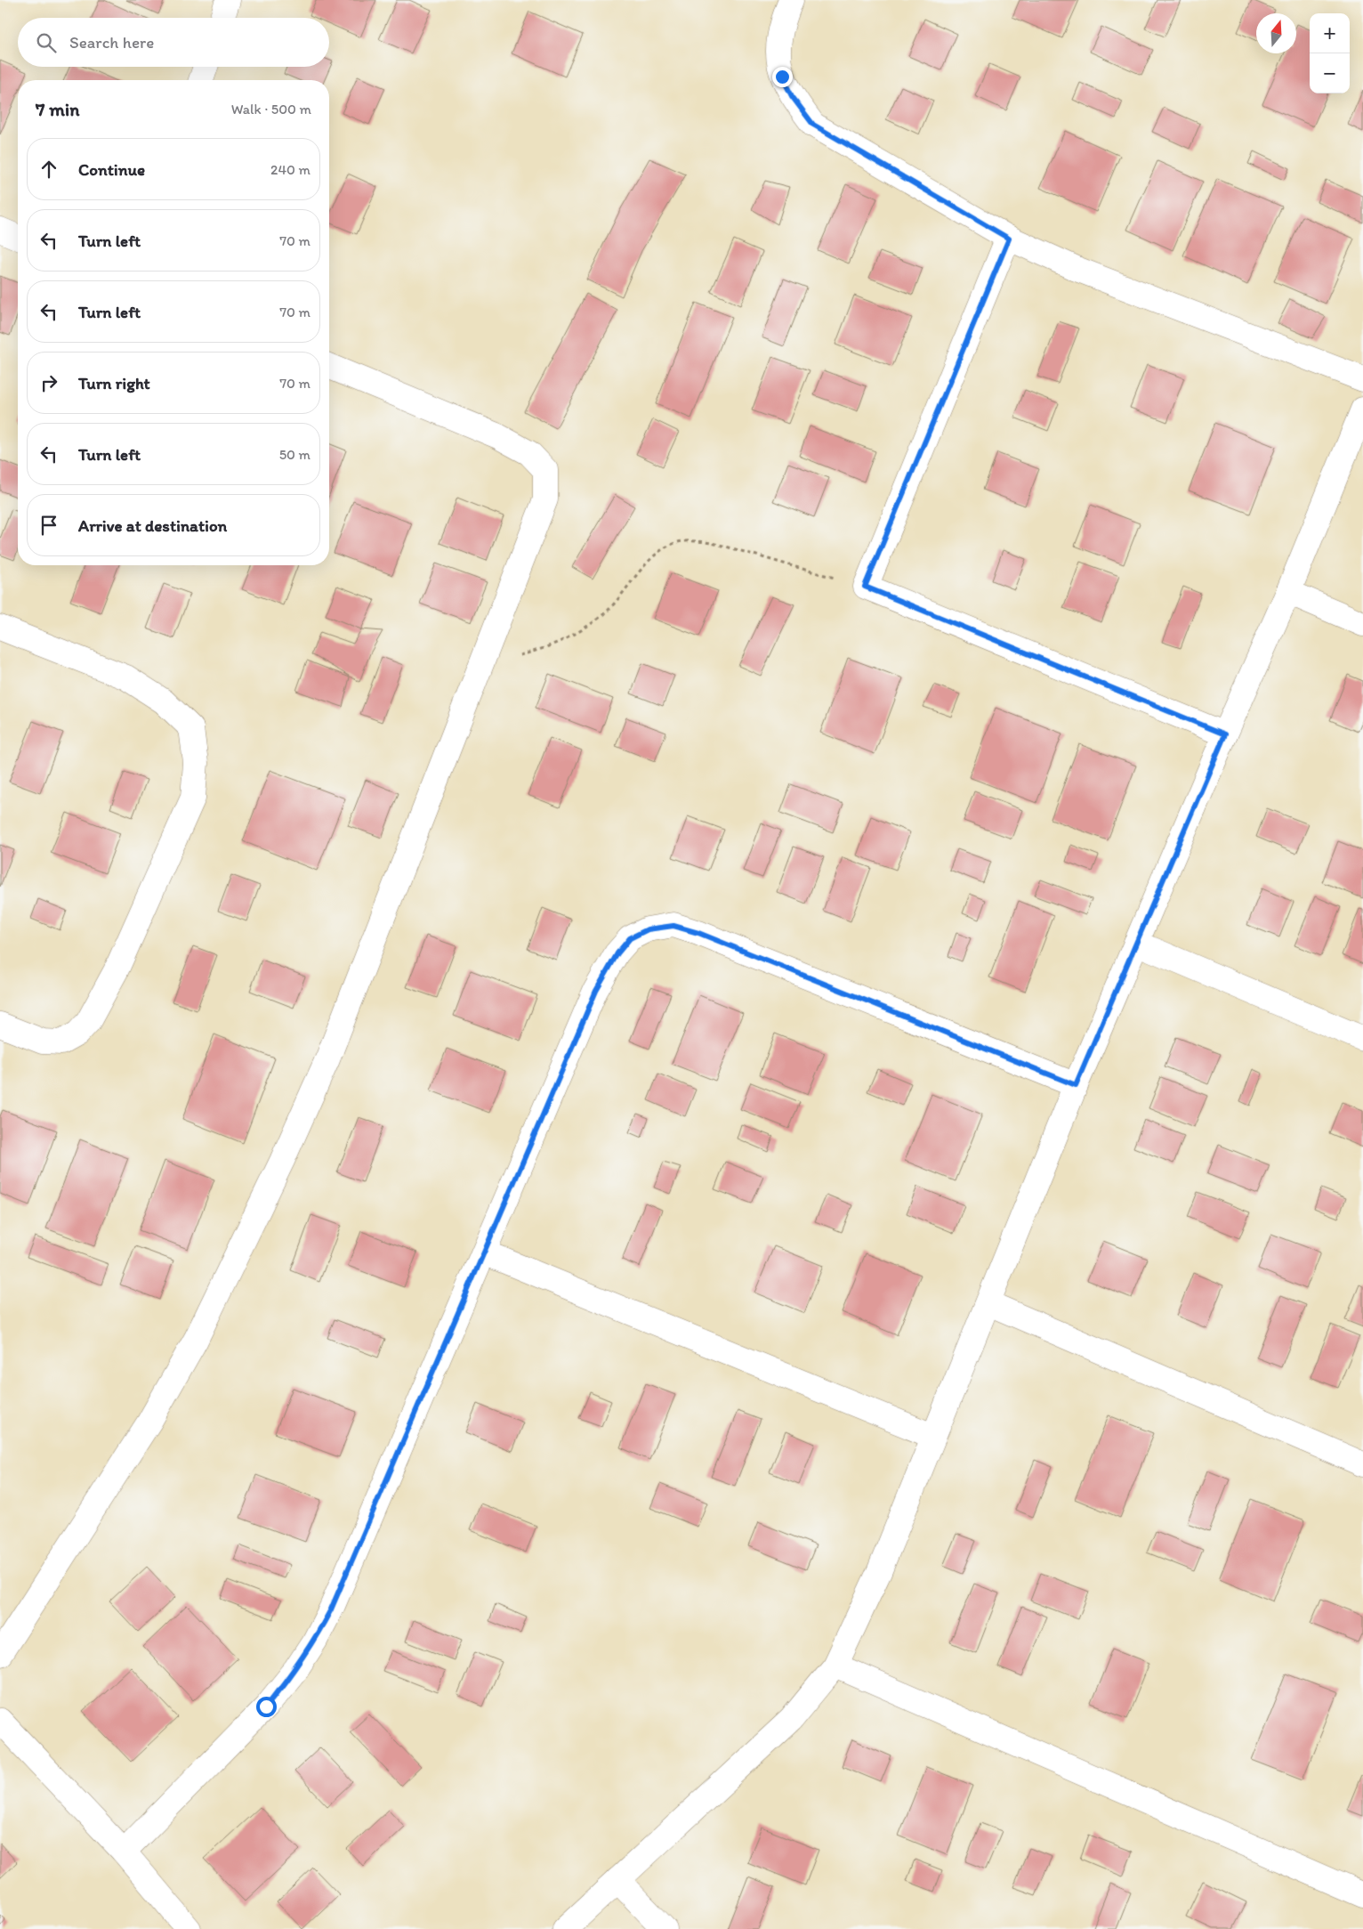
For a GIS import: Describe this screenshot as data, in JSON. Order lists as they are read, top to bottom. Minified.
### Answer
{"north":"top","page":{"map_buttons":["+","−"],"search":"Search here","heading":["7 min","Walk · 500 m"],"list":[["Continue","240 m"],["Turn left","70 m"],["Turn left","70 m"],["Turn right","70 m"],["Turn left","50 m"],"Arrive at destination"]}}
